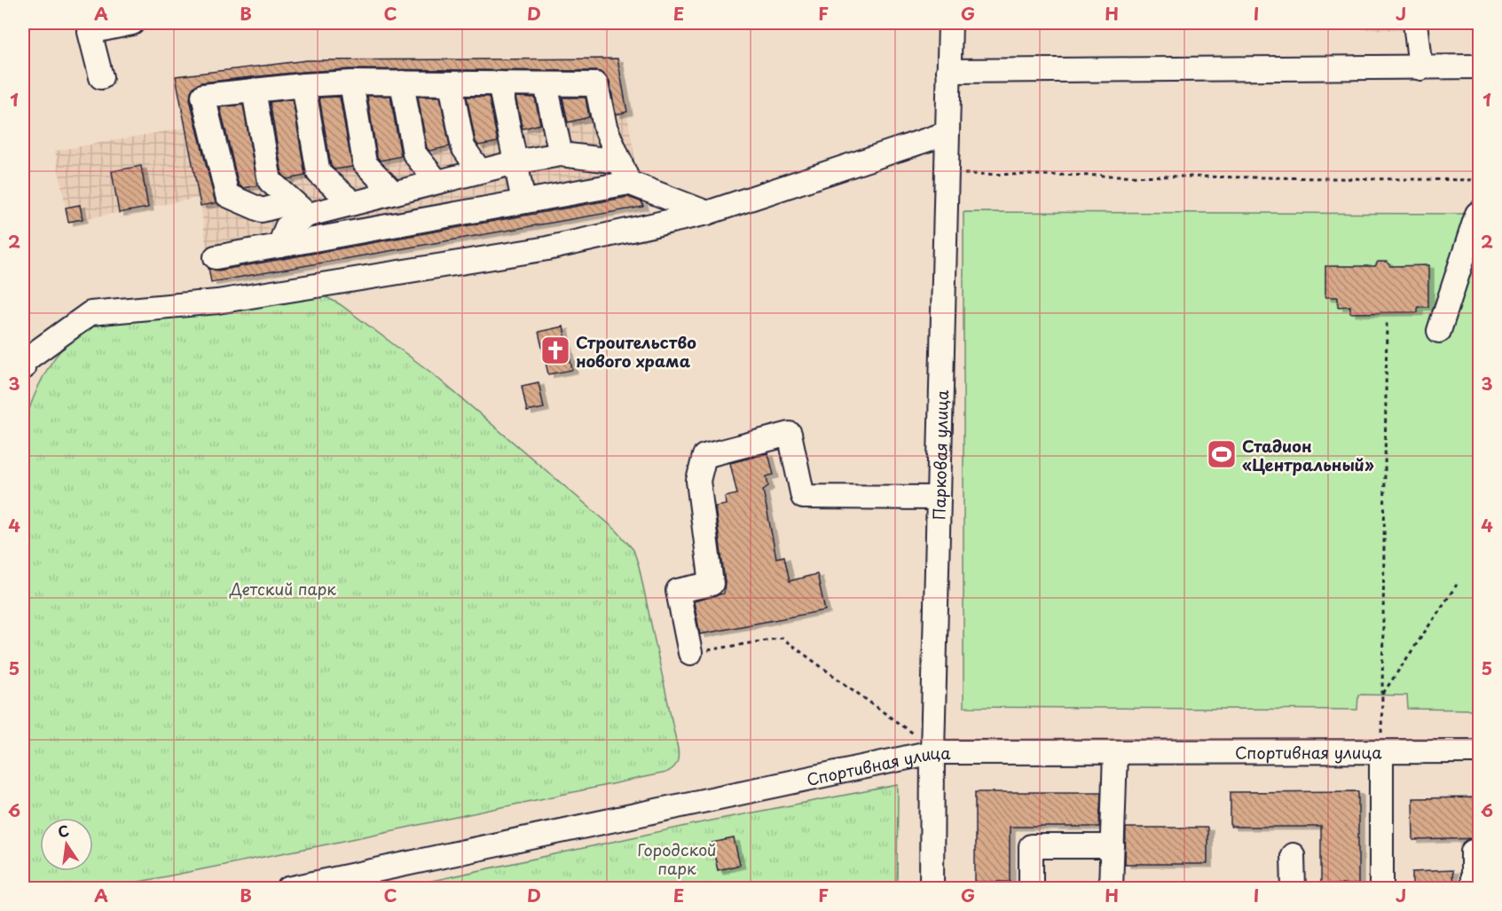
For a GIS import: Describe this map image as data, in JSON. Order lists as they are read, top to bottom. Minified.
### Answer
{"streets":{"street":["Парковая улица","Спортивная улица"]},"crossings":[["Парковая улица","Спортивная улица"]],"parks":["Детский парк","Городской парк"],"places":{"church":["Строительство нового храма"],"sports":["Стадион «Центральный»"]},"north":"top","grid":{"columns":["A","B","C","D","E","F","G","H","I","J"],"rows":["1","2","3","4","5","6"]}}
